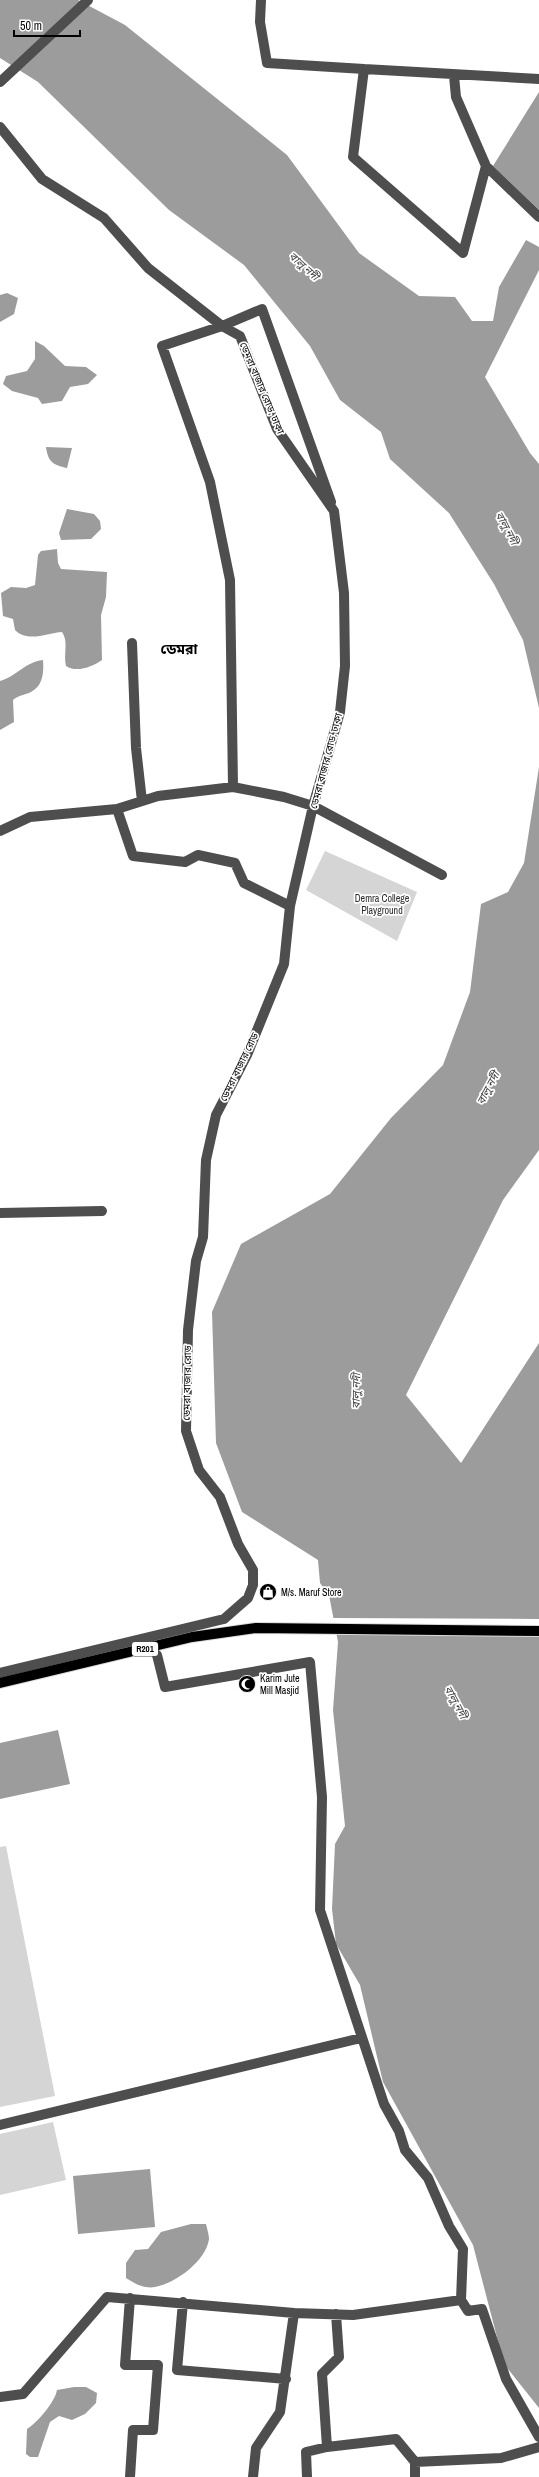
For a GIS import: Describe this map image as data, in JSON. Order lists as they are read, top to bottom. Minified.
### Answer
{"streets":{"main road":["R201"],"street":["ডেমরা বাজার রোড, ঢাকা","ডেমরা বাজার রোড"]},"crossings":[["ডেমরা বাজার রোড, ঢাকা","ডেমরা বাজার রোড"]],"districts":["ডেমরা"],"water":["বালু নদী"],"parks":["Demra College Playground"],"places":{"shop":["M/s. Maruf Store"],"mosque":["Karim Jute Mill Masjid"]},"scale_bar":"50 m"}
